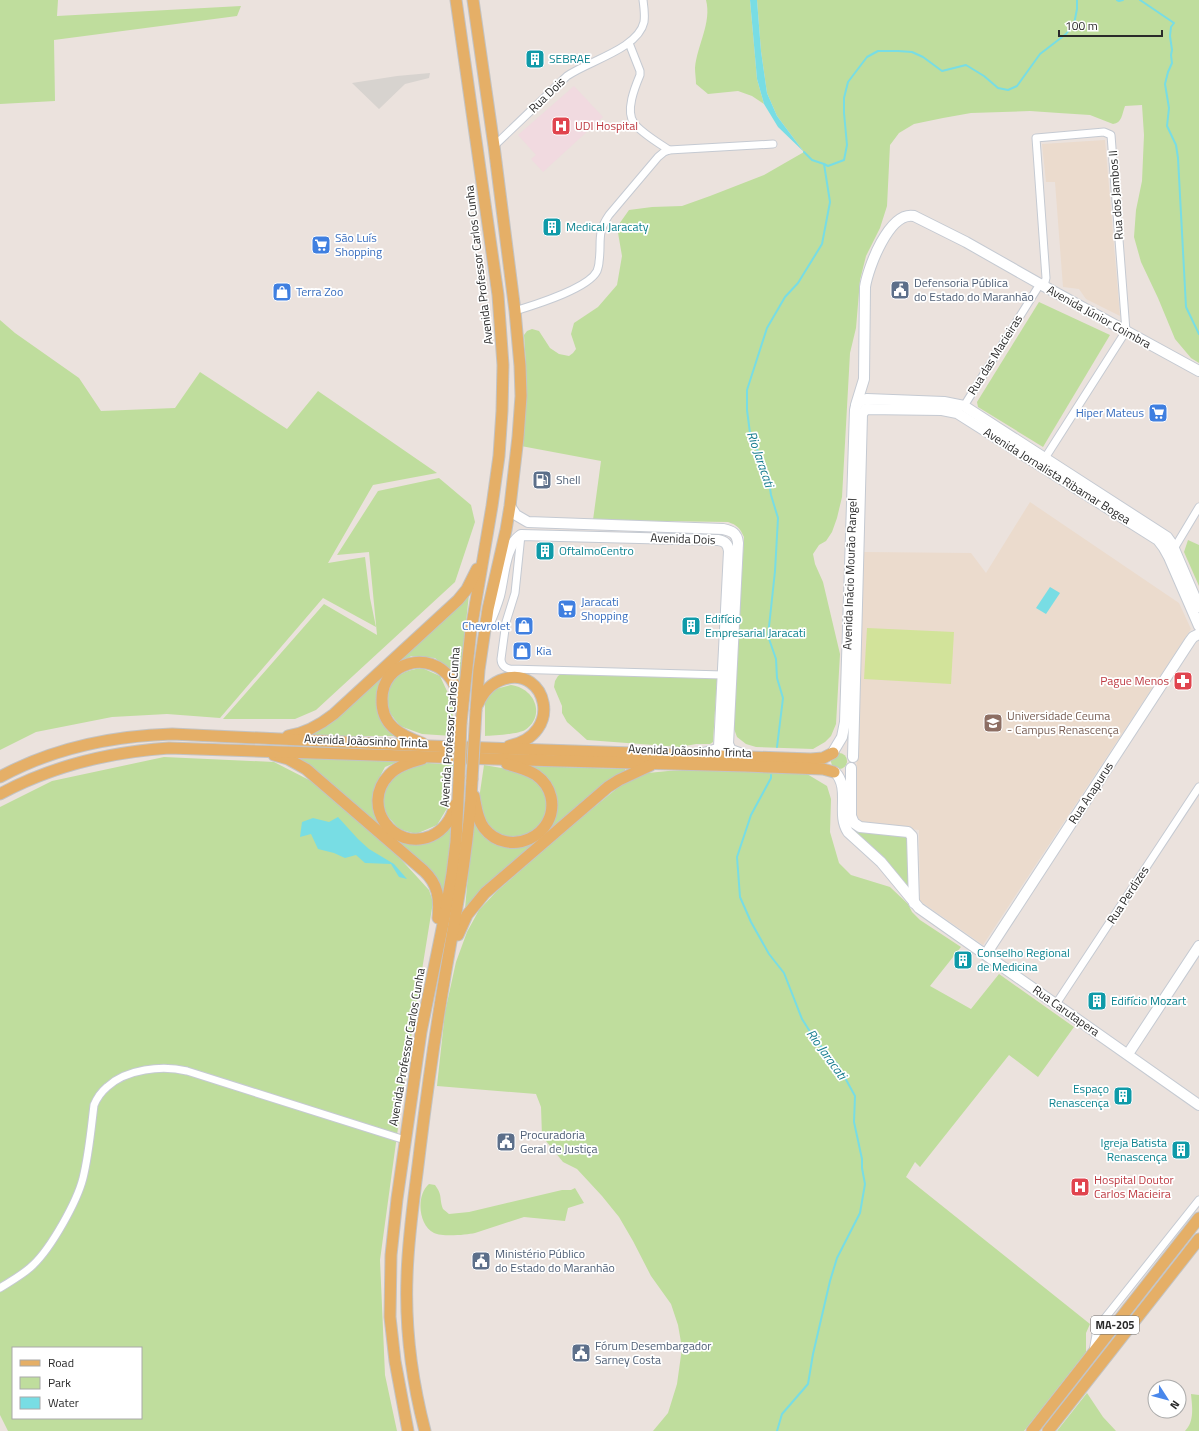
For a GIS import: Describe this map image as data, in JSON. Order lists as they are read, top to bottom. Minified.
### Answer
{"streets":{"main road":["Avenida Professor Carlos Cunha","Avenida Júnior Coimbra","Avenida Jornalista Ribamar Bogea","Avenida Dois","Avenida Inácio Mourão Rangel","Avenida Joãosinho Trinta","Rua Anapurus","Rua Carutapera","MA-205"],"street":["Rua Dois","Rua dos Jambos II","Rua das Macieiras","Rua Perdizes"]},"crossings":[["Rua Dois","Avenida Professor Carlos Cunha"],["Rua dos Jambos II","Avenida Júnior Coimbra"],["Rua dos Jambos II","Rua das Macieiras"],["Avenida Professor Carlos Cunha","Avenida Dois"],["Avenida Júnior Coimbra","Rua das Macieiras"],["Avenida Júnior Coimbra","Avenida Jornalista Ribamar Bogea"],["Avenida Júnior Coimbra","Avenida Inácio Mourão Rangel"],["Rua das Macieiras","Avenida Jornalista Ribamar Bogea"],["Avenida Jornalista Ribamar Bogea","Avenida Inácio Mourão Rangel"],["Avenida Dois","Avenida Joãosinho Trinta"],["Avenida Inácio Mourão Rangel","Avenida Joãosinho Trinta"],["Rua Anapurus","Rua Carutapera"],["Rua Perdizes","Rua Carutapera"]],"water":["Rio Jaracati"],"places":{"building":["SEBRAE","Medical Jaracaty","OftalmoCentro","Edifício Empresarial Jaracati","Conselho Regional de Medicina","Edifício Mozart","Espaço Renascença","Igreja Batista Renascença"],"hospital":["UDI Hospital","Hospital Doutor Carlos Macieira"],"supermarket":["São Luís Shopping","Hiper Mateus","Jaracati Shopping"],"public building":["Defensoria Pública do Estado do Maranhão","Procuradoria Geral de Justiça","Ministério Público do Estado do Maranhão","Fórum Desembargador Sarney Costa"],"shop":["Terra Zoo","Chevrolet","Kia"],"fuel station":["Shell"],"pharmacy":["Pague Menos"],"school or university":["Universidade Ceuma - Campus Renascença"]},"legend":["Road","Park","Water"],"scale_bar":"100 m","north":"bottom right"}
